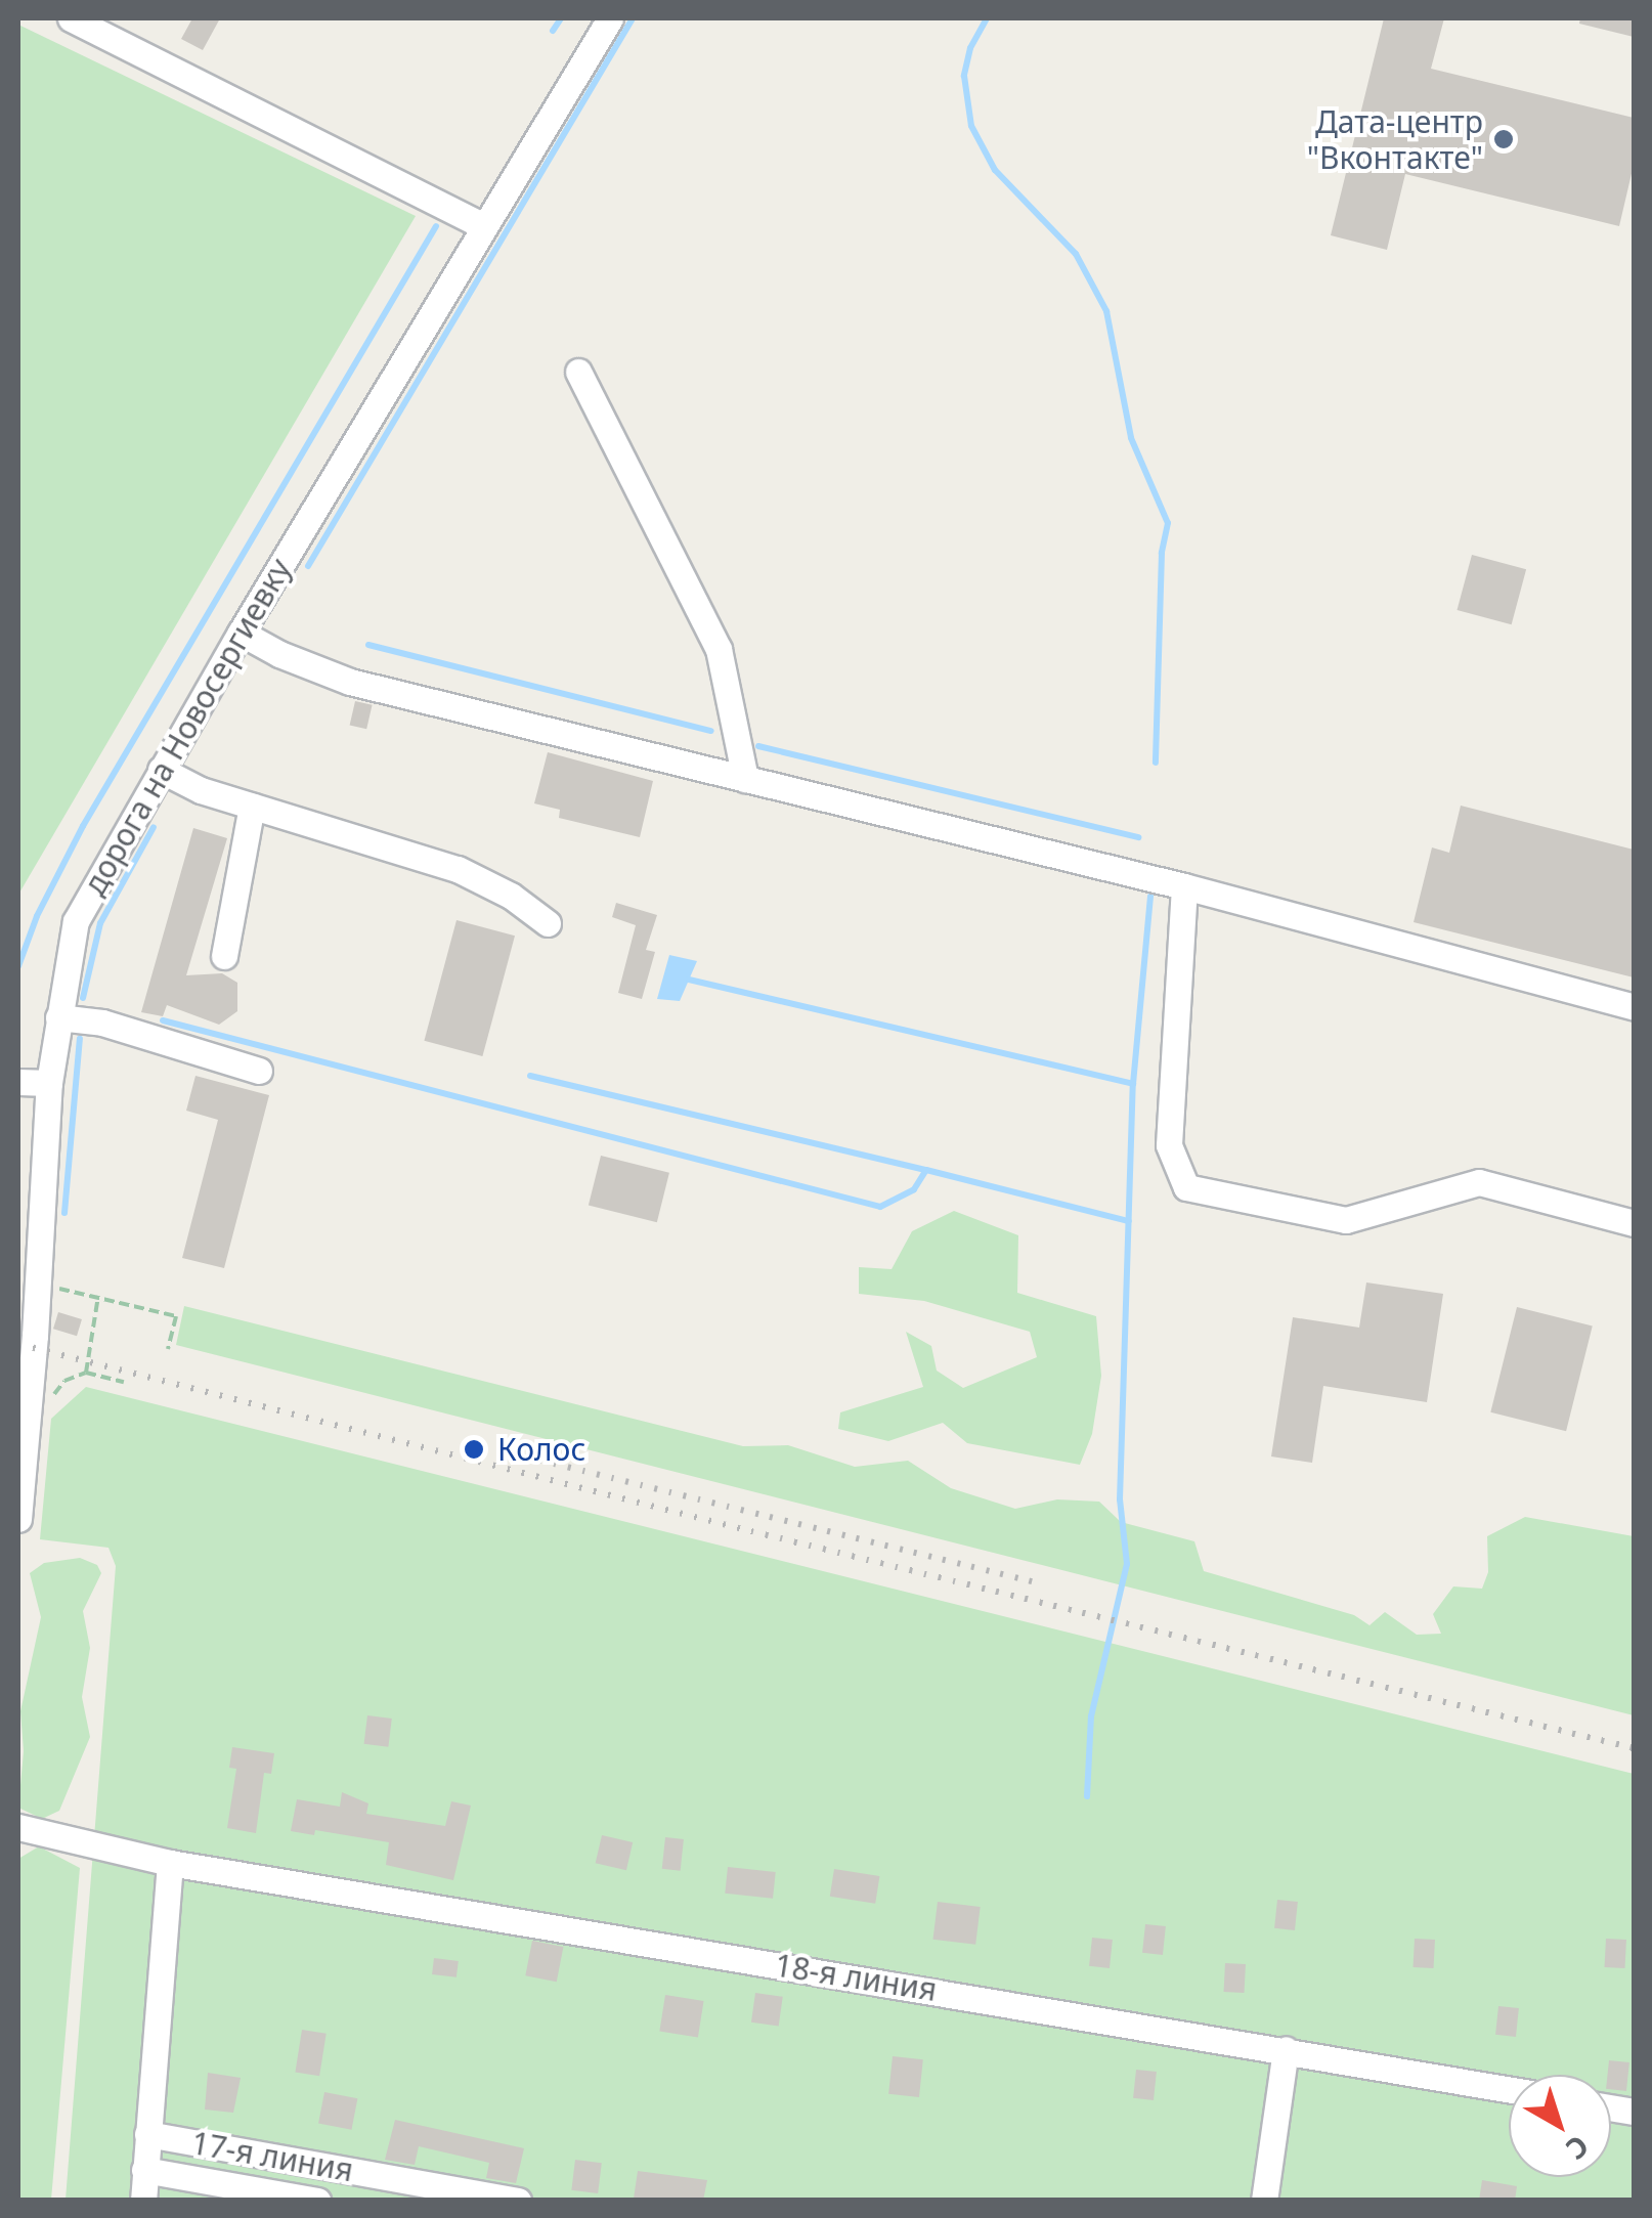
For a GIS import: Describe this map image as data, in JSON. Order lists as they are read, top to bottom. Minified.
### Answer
{"streets":{"street":["дорога на Новосергиевку","18-я линия","17-я линия"]},"places":["Дата-центр \"Вконтакте\"","Колос"],"north":"bottom right"}
